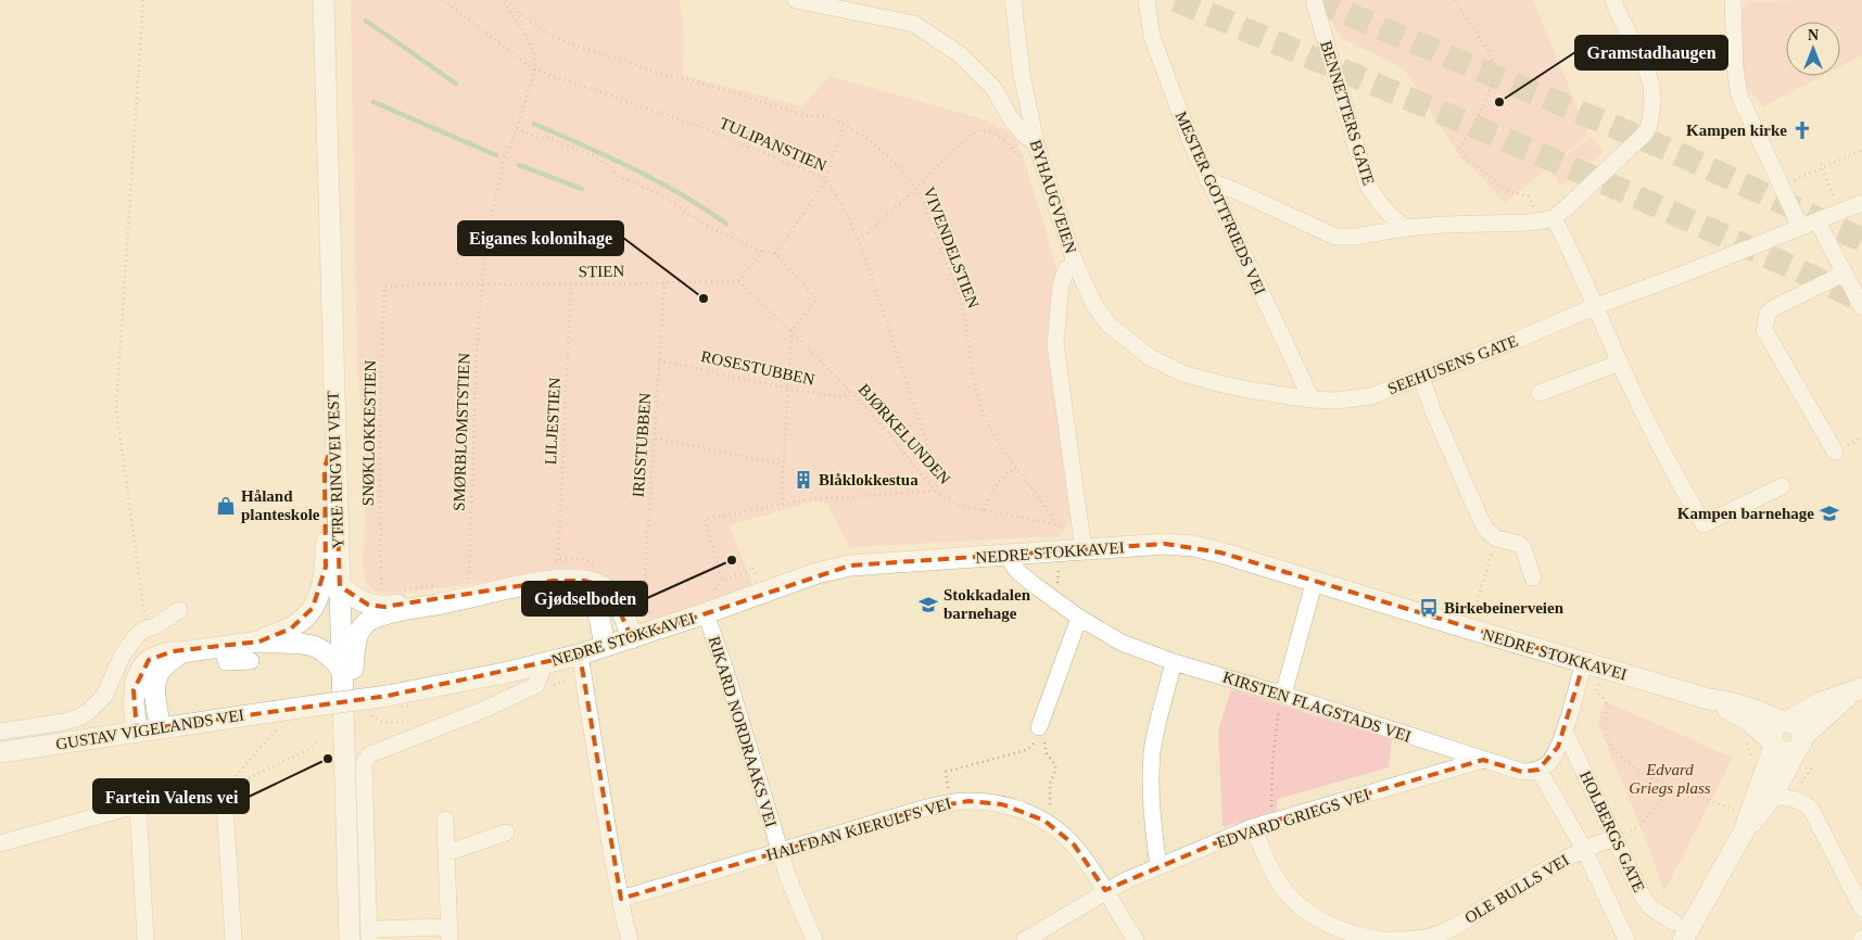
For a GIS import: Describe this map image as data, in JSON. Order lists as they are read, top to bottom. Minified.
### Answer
{"streets":{"main road":["YTRE RINGVEI VEST","NEDRE STOKKAVEI","GUSTAV VIGELANDS VEI"],"street":["BENNETTERS GATE","BYHAUGVEIEN","MESTER GOTTFRIEDS VEI","SEEHUSENS GATE","KIRSTEN FLAGSTADS VEI","RIKARD NORDRAAKS VEI","EDVARD GRIEGS VEI","HALFDAN KJERULFS VEI","HOLBERGS GATE","OLE BULLS VEI"],"path":["TULIPANSTIEN","VIVENDELSTIEN","STIEN","ROSESTUBBEN","LILJESTIEN","SMØRBLOMSTSTIEN","SNØKLOKKESTIEN","BJØRKELUNDEN","IRISSTUBBEN"]},"crossings":[["TULIPANSTIEN","BJØRKELUNDEN"],["BYHAUGVEIEN","SEEHUSENS GATE"],["BYHAUGVEIEN","BJØRKELUNDEN"],["BYHAUGVEIEN","NEDRE STOKKAVEI"],["MESTER GOTTFRIEDS VEI","SEEHUSENS GATE"],["VIVENDELSTIEN","BJØRKELUNDEN"],["STIEN","LILJESTIEN"],["STIEN","SMØRBLOMSTSTIEN"],["STIEN","SNØKLOKKESTIEN"],["STIEN","BJØRKELUNDEN"],["STIEN","IRISSTUBBEN"],["ROSESTUBBEN","BJØRKELUNDEN"],["ROSESTUBBEN","IRISSTUBBEN"],["BJØRKELUNDEN","NEDRE STOKKAVEI"],["NEDRE STOKKAVEI","KIRSTEN FLAGSTADS VEI"],["NEDRE STOKKAVEI","GUSTAV VIGELANDS VEI"],["NEDRE STOKKAVEI","RIKARD NORDRAAKS VEI"],["KIRSTEN FLAGSTADS VEI","EDVARD GRIEGS VEI"],["KIRSTEN FLAGSTADS VEI","HOLBERGS GATE"],["RIKARD NORDRAAKS VEI","HALFDAN KJERULFS VEI"],["EDVARD GRIEGS VEI","HALFDAN KJERULFS VEI"],["EDVARD GRIEGS VEI","OLE BULLS VEI"],["HOLBERGS GATE","OLE BULLS VEI"]],"parks":["Edvard Griegs plass"],"places":{"other":["Gramstadhaugen","Eiganes kolonihage","Gjødselboden","Fartein Valens vei"],"church":["Kampen kirke"],"building":["Blåklokkestua"],"shop":["Håland planteskole"],"school or university":["Kampen barnehage","Stokkadalen barnehage"],"bus stop":["Birkebeinerveien"]},"north":"top"}
